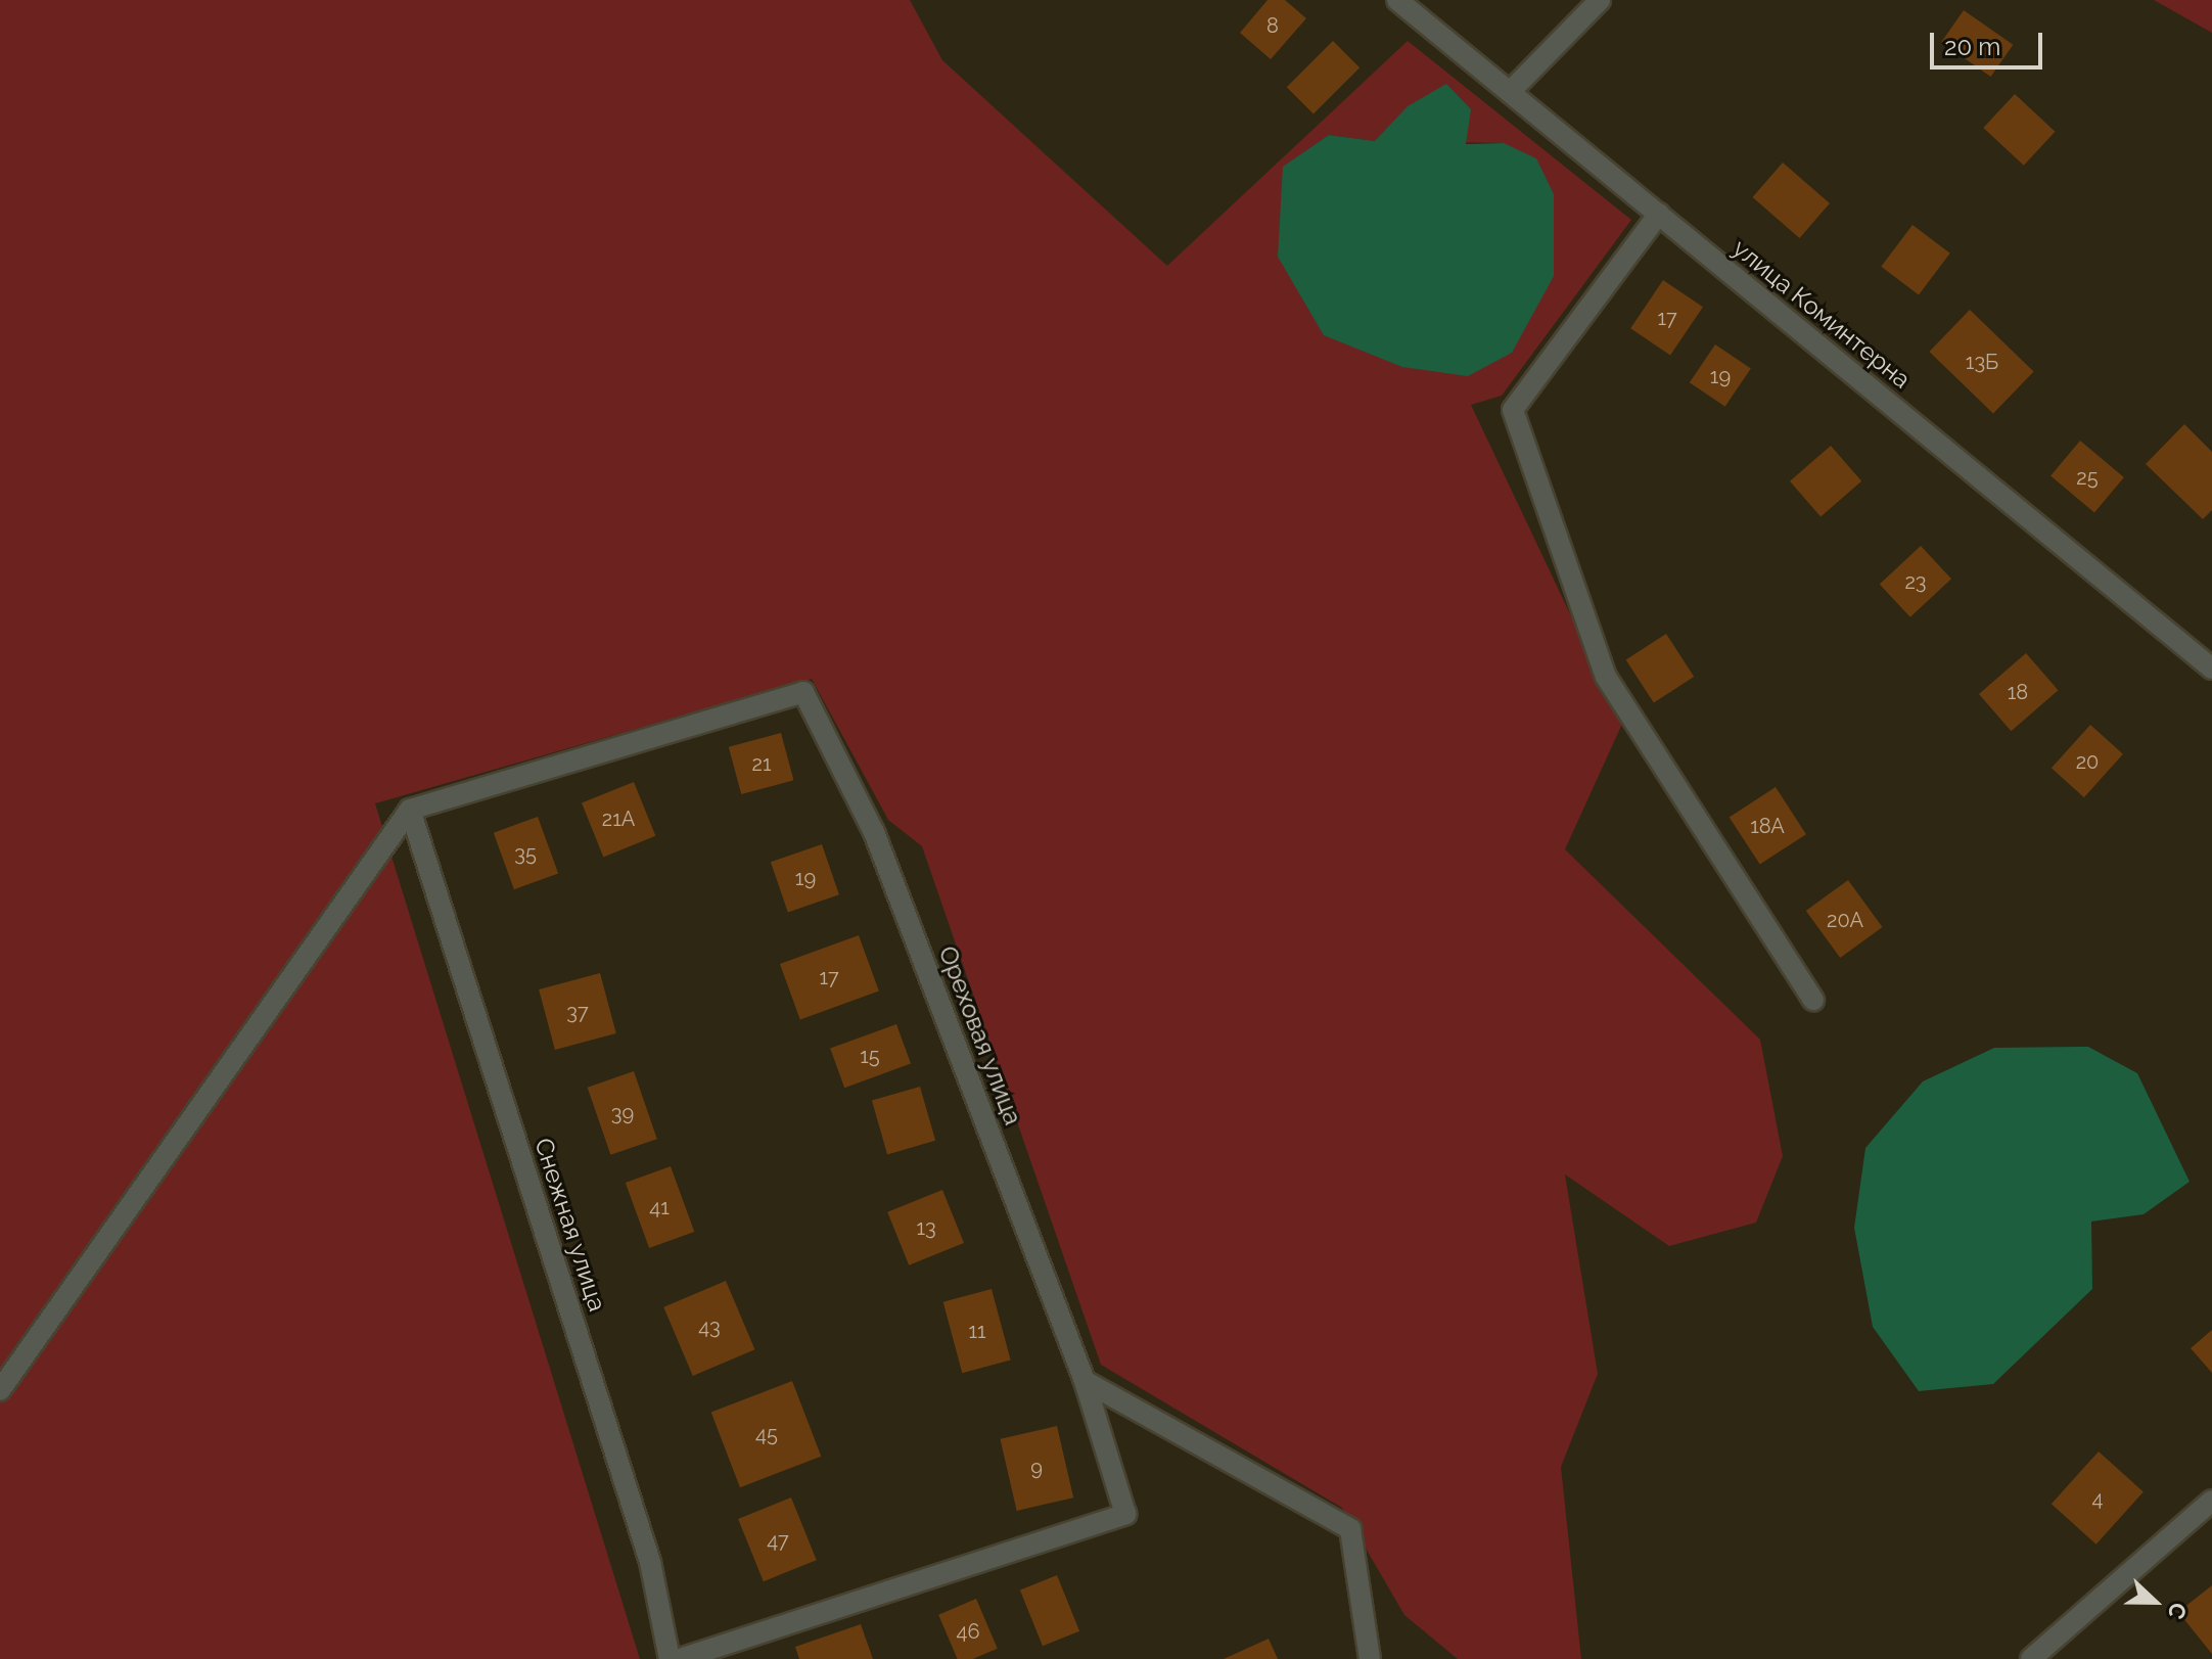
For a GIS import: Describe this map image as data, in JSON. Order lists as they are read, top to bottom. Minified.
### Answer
{"streets":{"street":["улица Коминтерна","Ореховая улица","Снежная улица"]},"crossings":[["Ореховая улица","Снежная улица"]],"house_numbers":["8","17","13Б","19","25","23","18","20","21","21А","18А","35","19","20А","17","37","15","39","41","13","43","11","45","9","4","47","46"],"scale_bar":"20 m","north":"right"}
